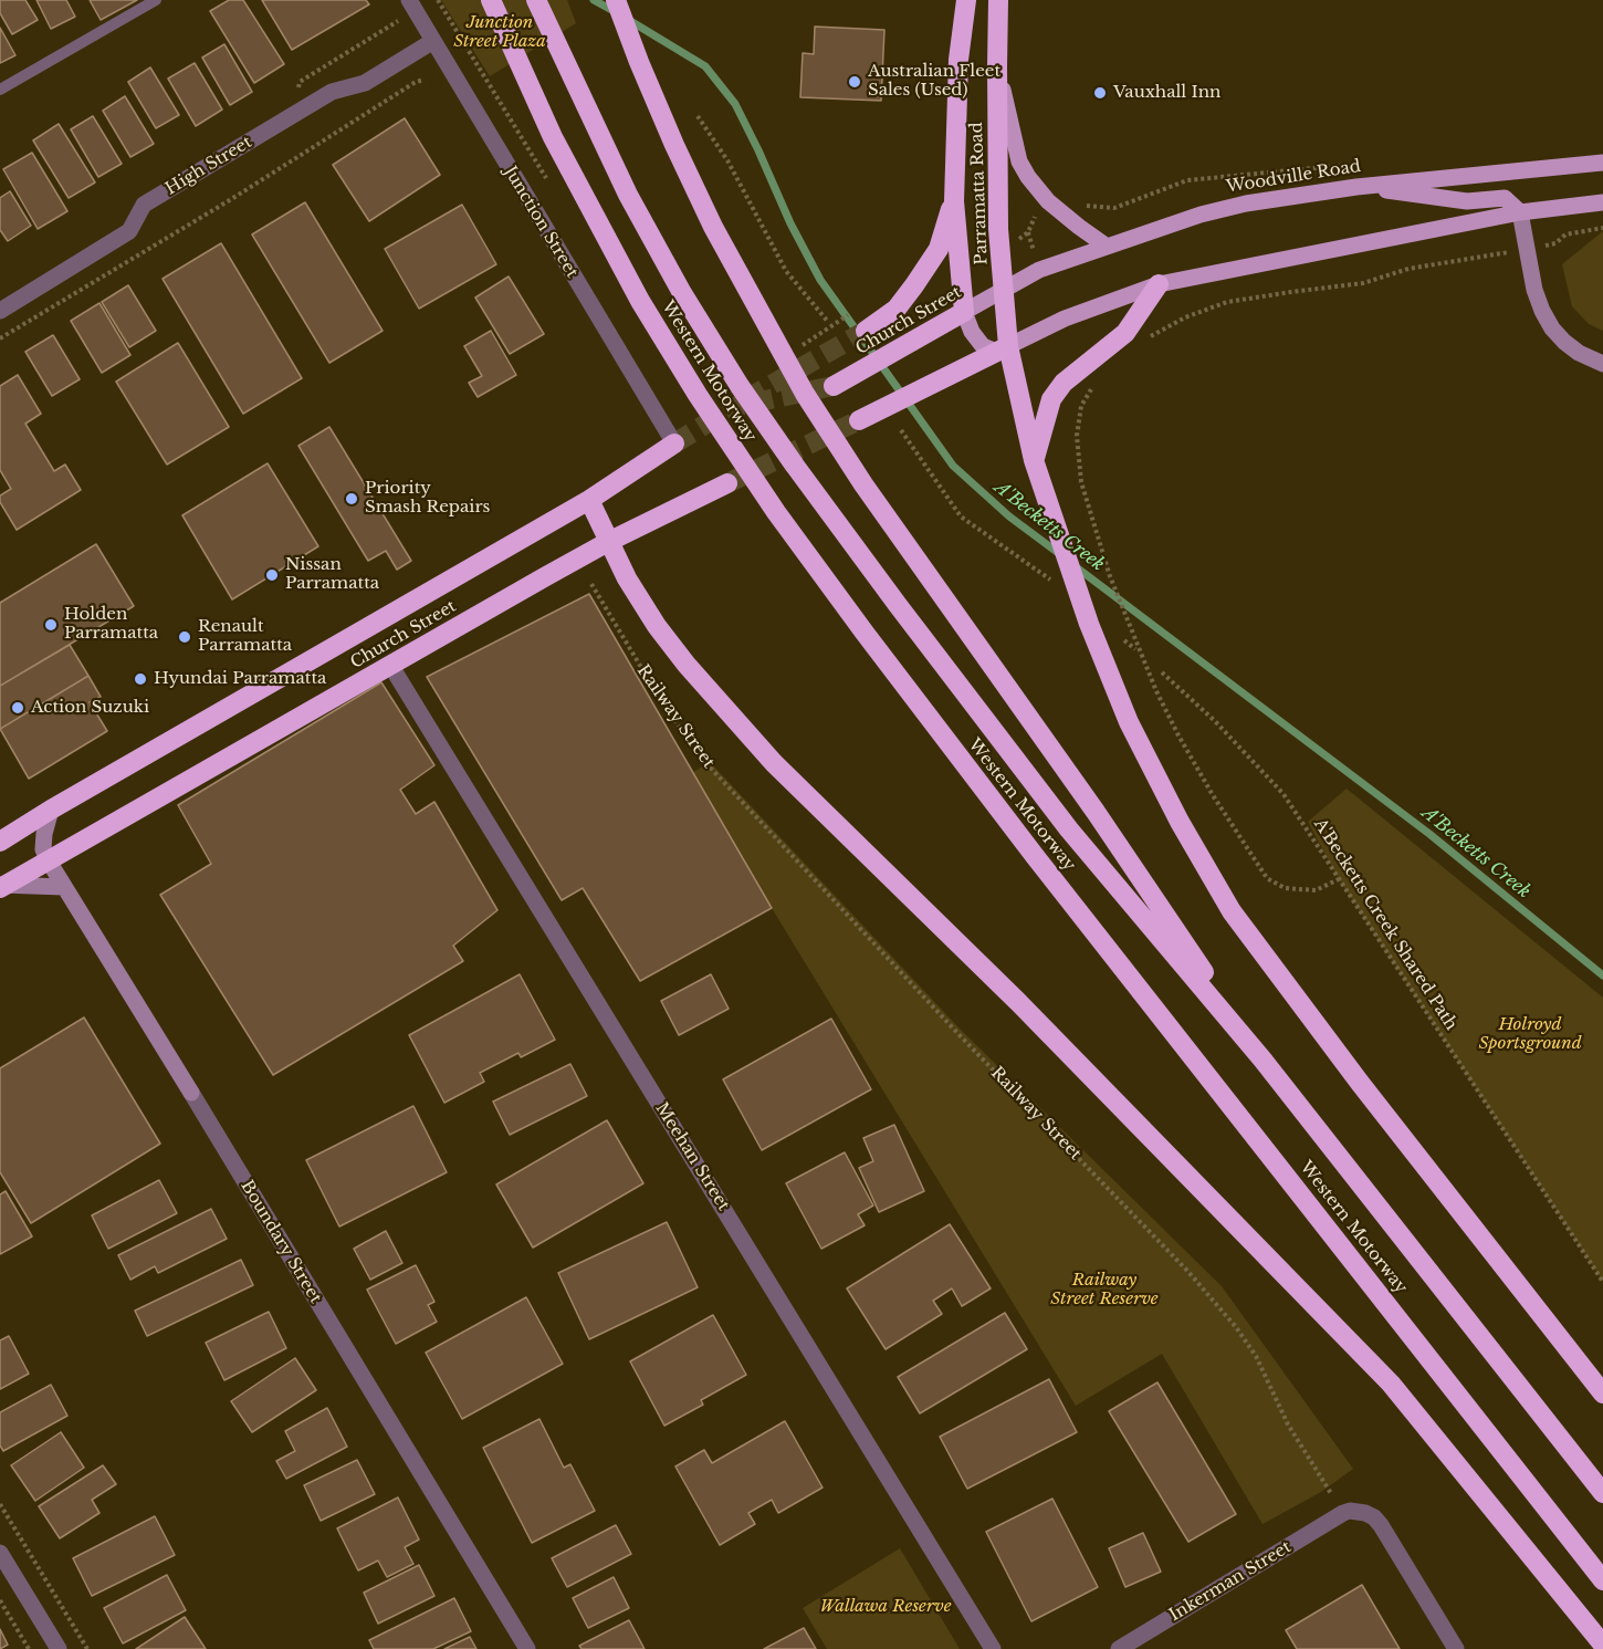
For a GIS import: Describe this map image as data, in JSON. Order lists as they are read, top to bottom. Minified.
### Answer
{"streets":{"highway":["Parramatta Road","Church Street","Western Motorway"],"main road":["Woodville Road"],"street":["High Street","Junction Street","Meehan Street","Boundary Street","Inkerman Street"],"path":["Railway Street","A'Becketts Creek Shared Path"]},"crossings":[["High Street","Junction Street"],["Woodville Road","Parramatta Road"],["Woodville Road","Church Street"],["Parramatta Road","Church Street"],["Junction Street","Church Street"],["Church Street","Meehan Street"],["Church Street","Boundary Street"],["Railway Street","Inkerman Street"]],"water":["A'Becketts Creek"],"parks":["Junction Street Plaza","Holroyd Sportsground","Railway Street Reserve","Wallawa Reserve"],"places":["Australian Fleet Sales (Used)","Vauxhall Inn","Priority Smash Repairs","Nissan Parramatta","Holden Parramatta","Renault Parramatta","Hyundai Parramatta","Action Suzuki"]}
